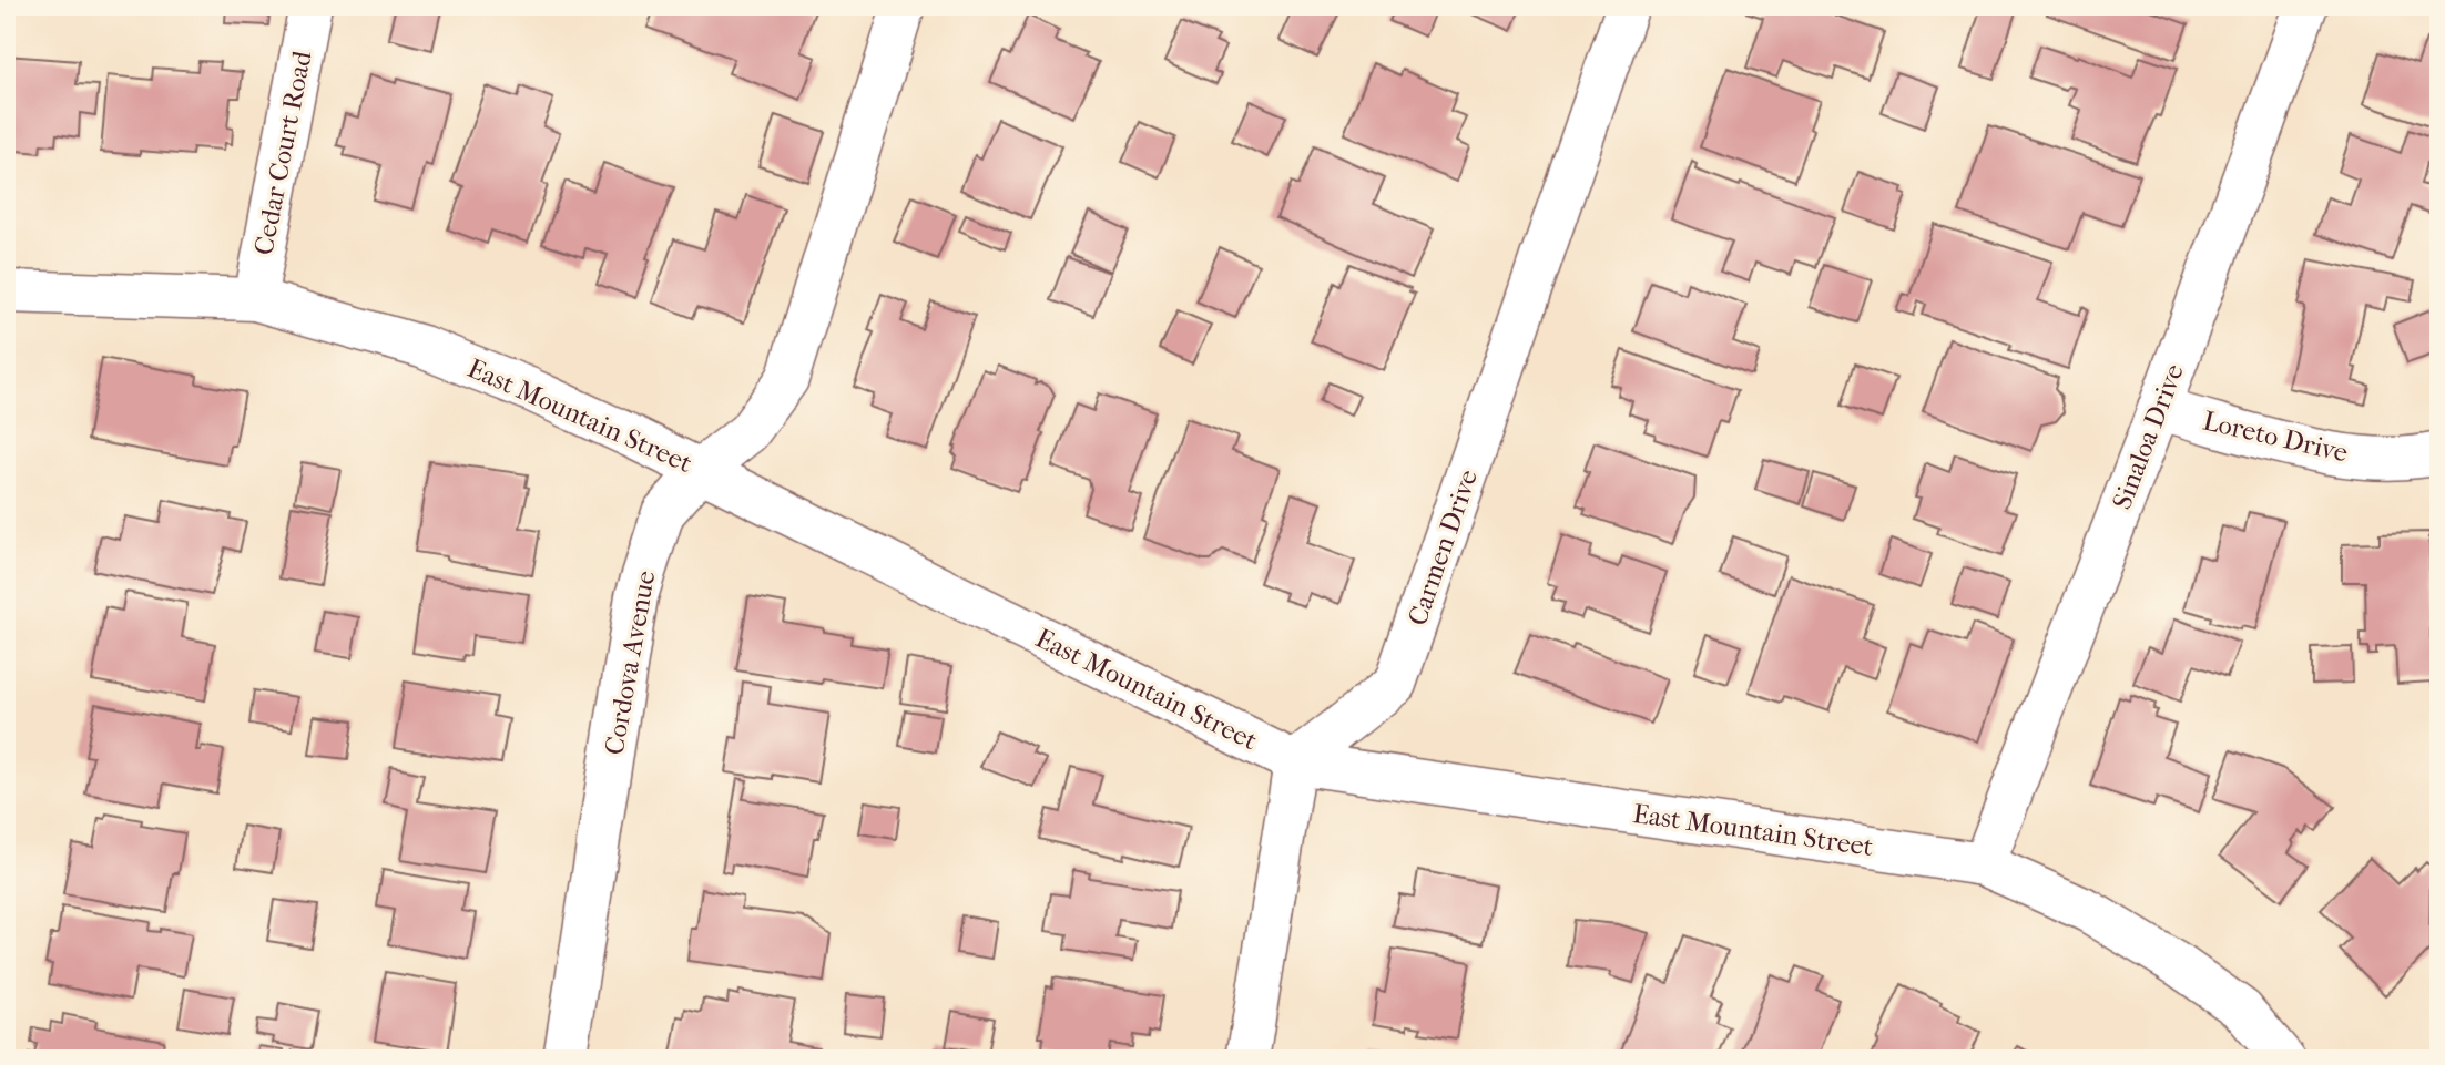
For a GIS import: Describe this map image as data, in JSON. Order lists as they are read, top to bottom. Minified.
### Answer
{"streets":{"street":["Cedar Court Road","East Mountain Street","Sinaloa Drive","Loreto Drive","Carmen Drive","Cordova Avenue"]},"crossings":[["Cedar Court Road","East Mountain Street"],["East Mountain Street","Sinaloa Drive"],["East Mountain Street","Carmen Drive"],["East Mountain Street","Cordova Avenue"],["Sinaloa Drive","Loreto Drive"]]}
